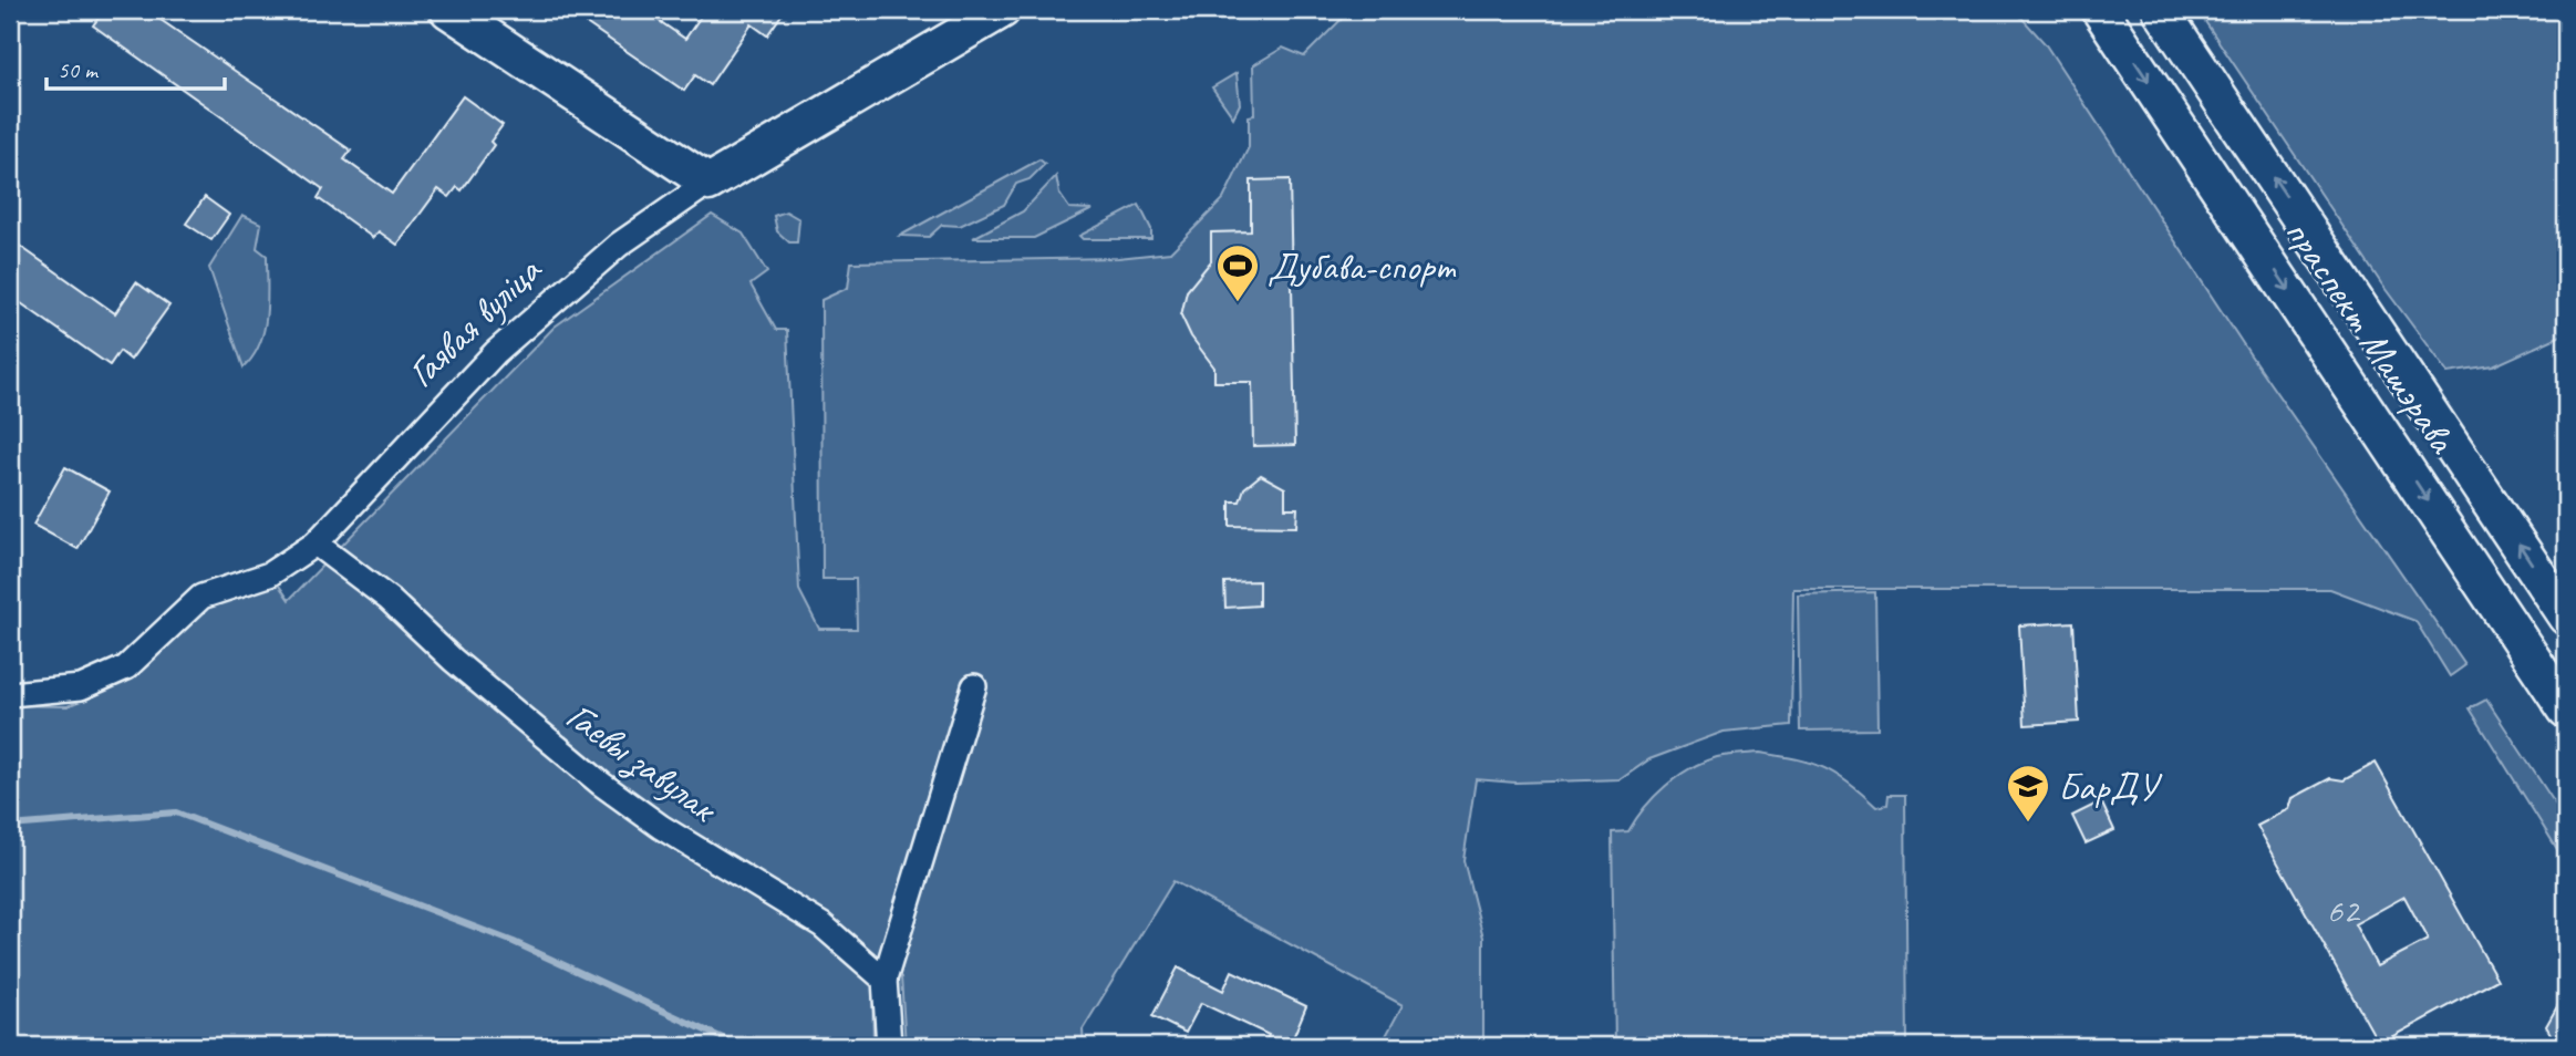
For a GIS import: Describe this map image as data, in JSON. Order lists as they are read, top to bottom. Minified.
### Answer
{"streets":{"main road":["Гаявая вуліца","праспект Машэрава"],"street":["Гаевы завулак"]},"crossings":[["Гаявая вуліца","Гаевы завулак"]],"places":{"sports":["Дубава-спорт"],"school or university":["БарДУ"]},"house_numbers":["62"],"scale_bar":"50 m"}
